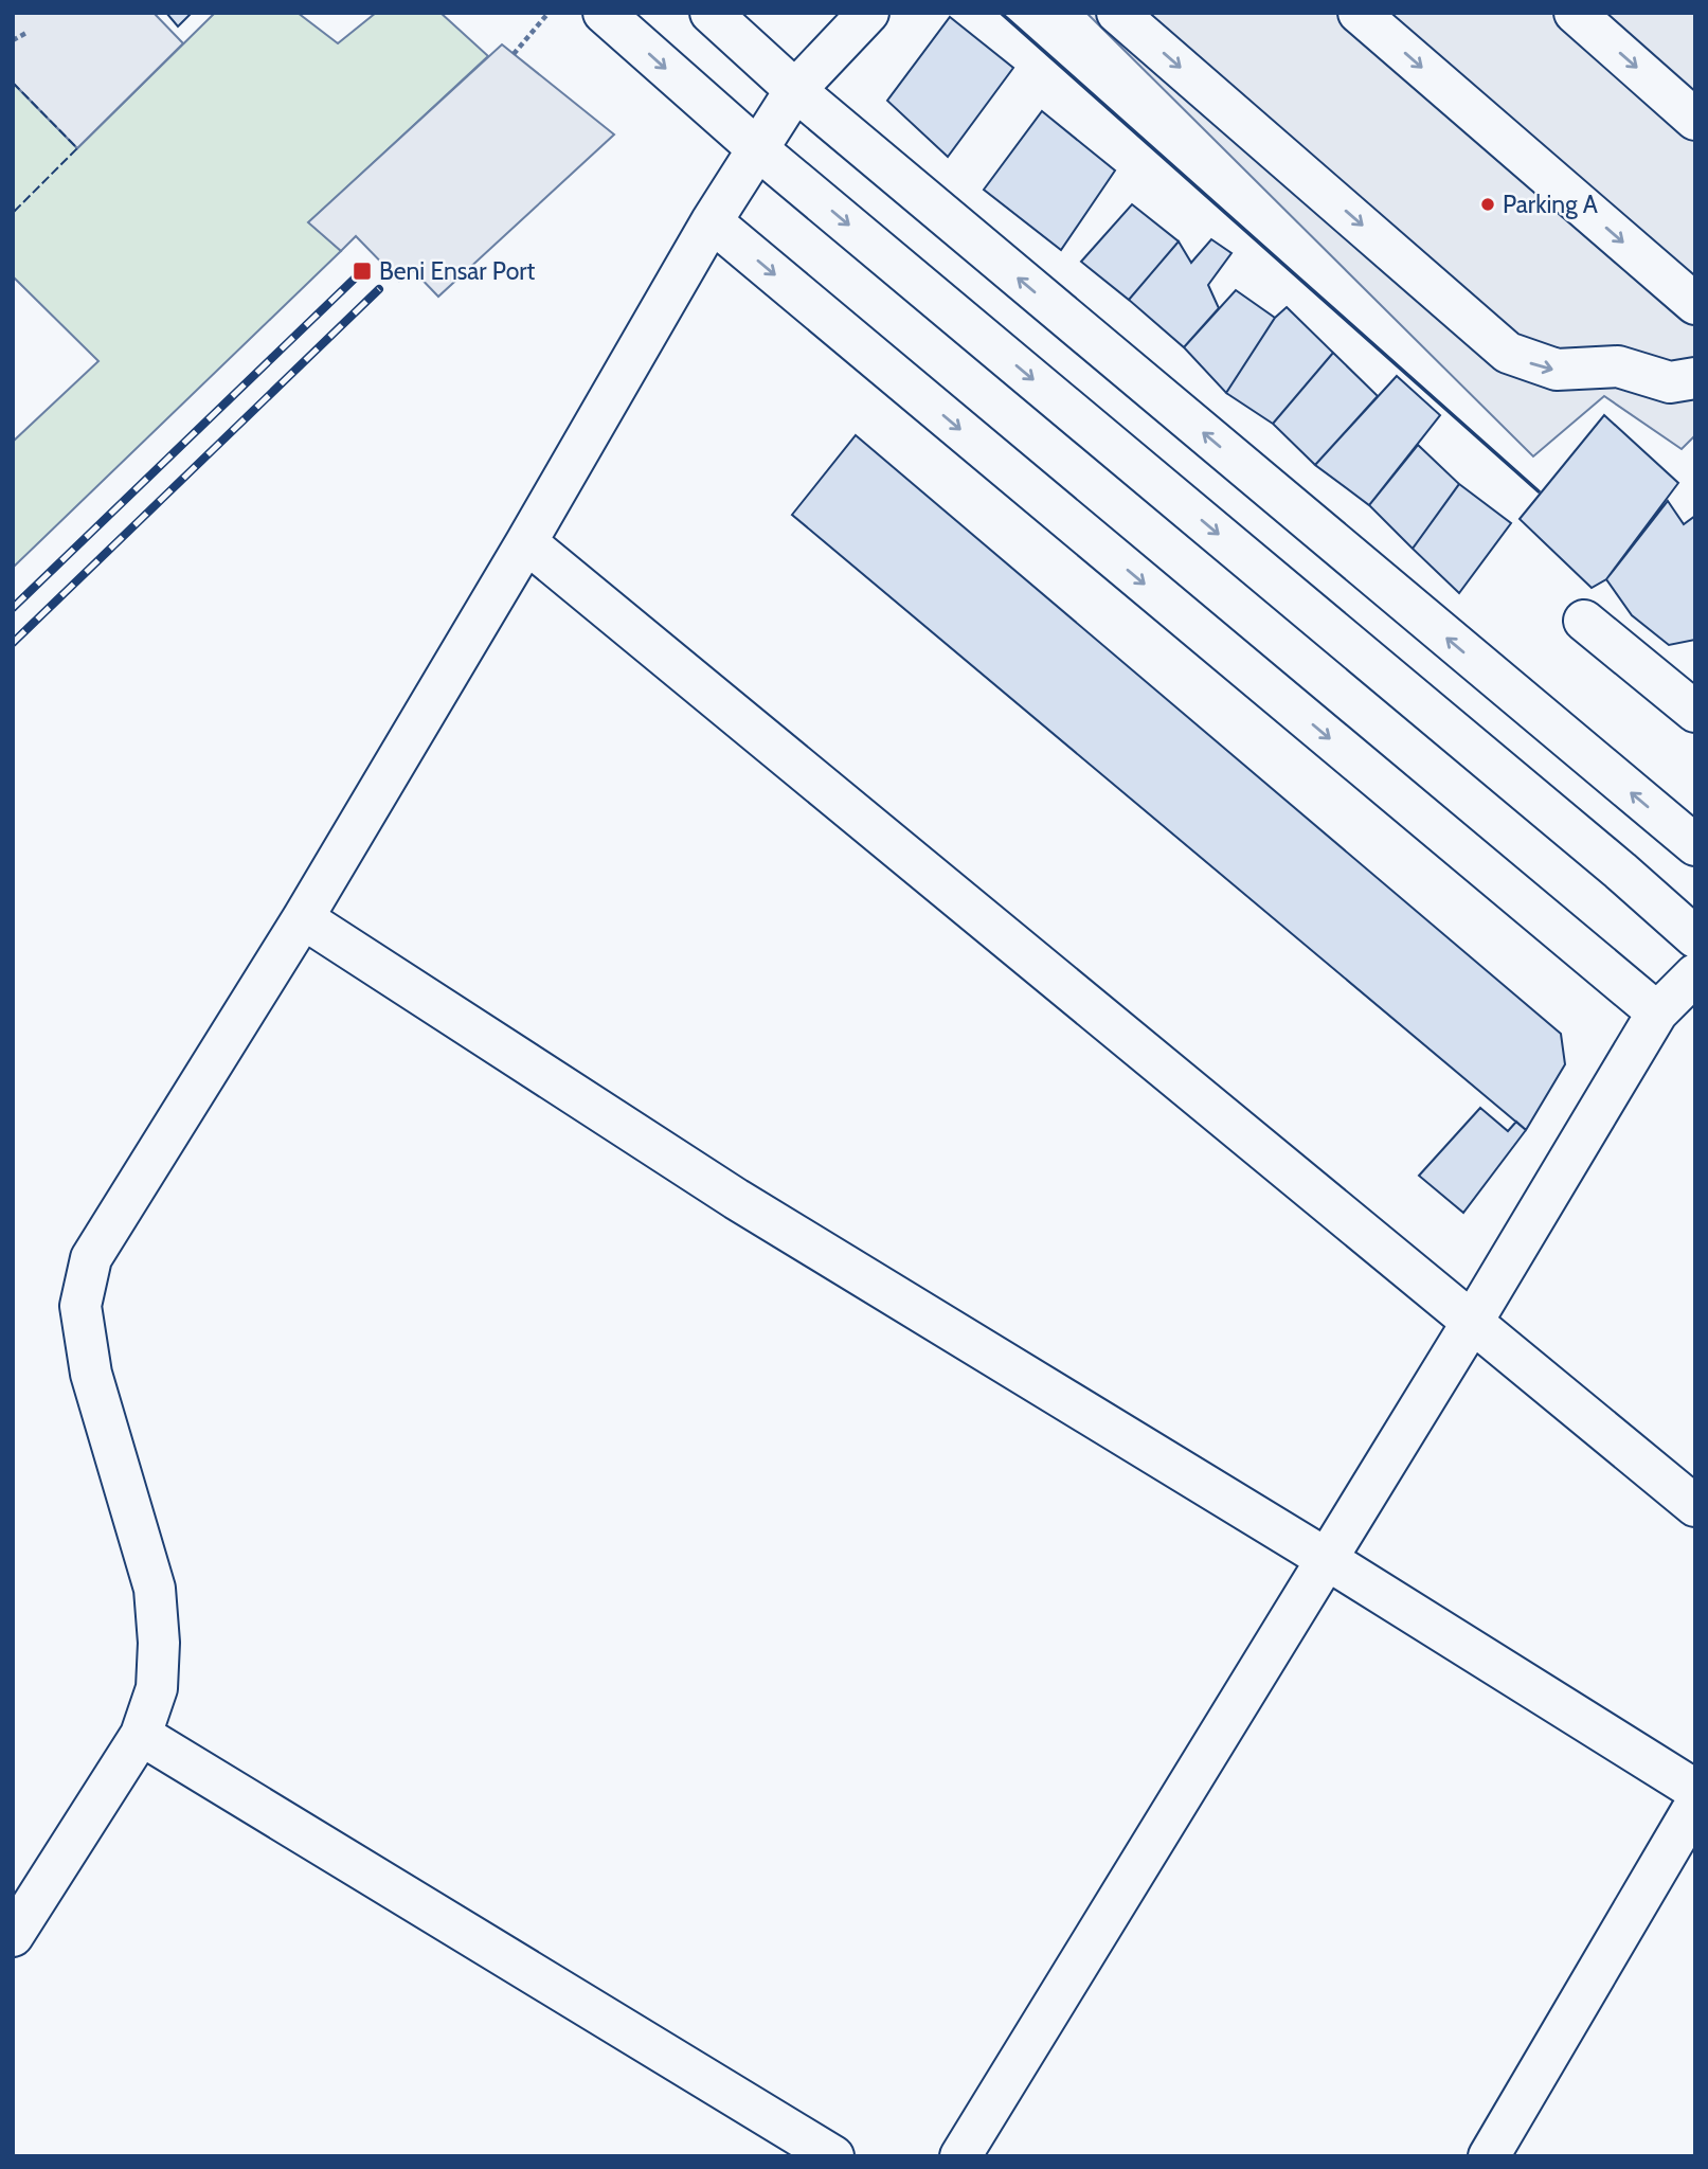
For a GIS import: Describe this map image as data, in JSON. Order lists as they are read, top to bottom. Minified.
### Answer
{"places":{"other":["Parking A"],"transit":["Beni Ensar Port"]}}
